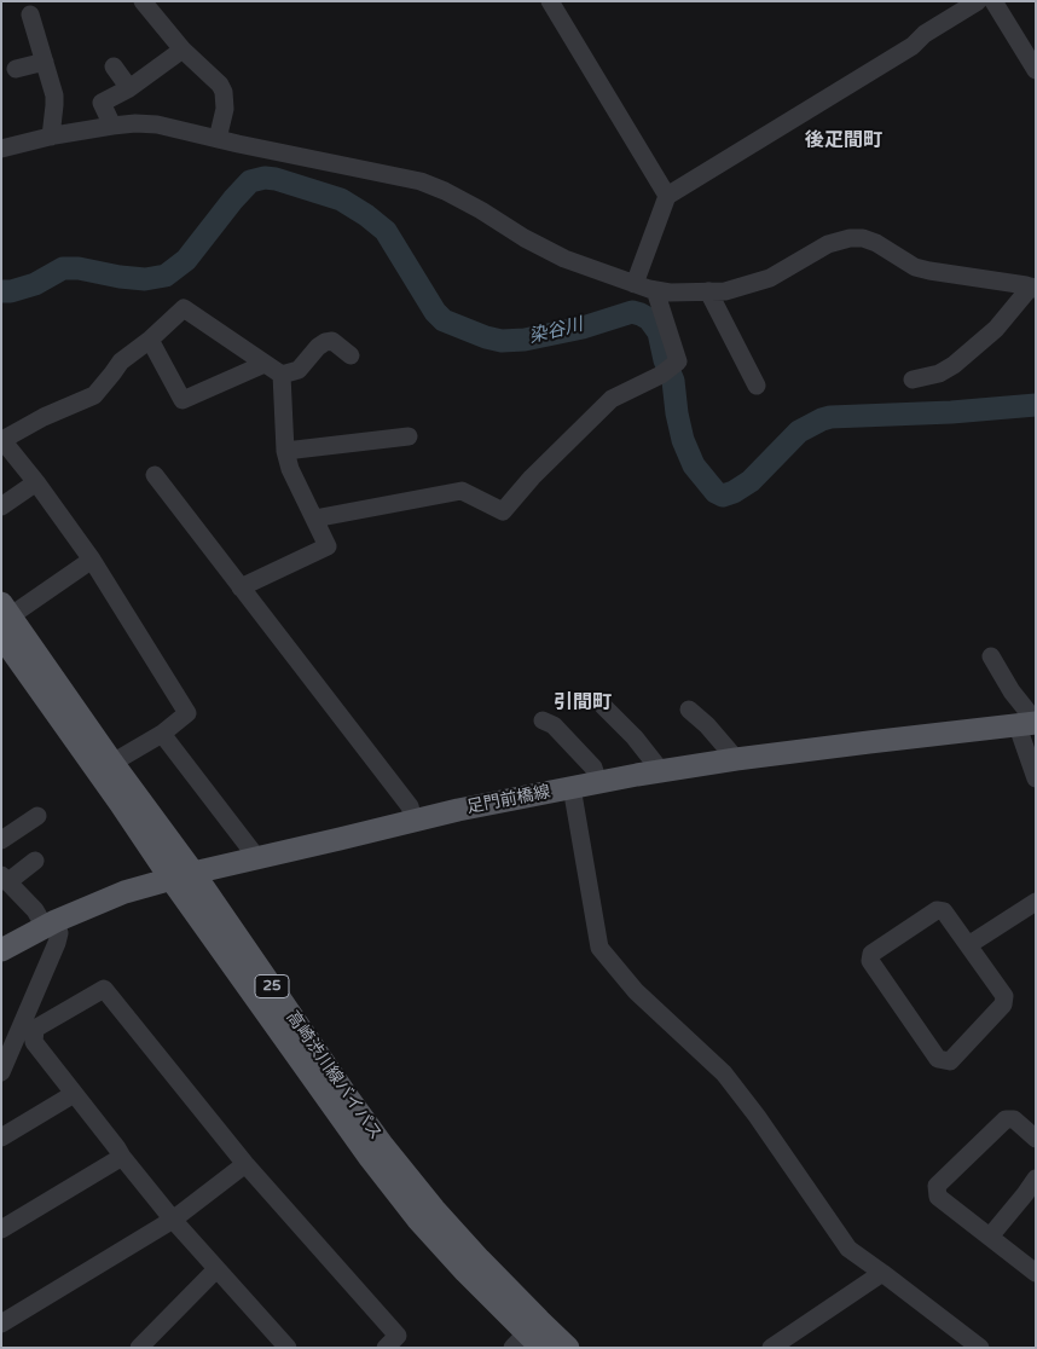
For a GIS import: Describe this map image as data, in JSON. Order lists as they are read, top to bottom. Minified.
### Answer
{"streets":{"main road":["足門前橋線","25","高崎渋川線バイパス"]},"crossings":[["足門前橋線","高崎渋川線バイパス"]],"districts":["後疋間町","引間町"],"water":["染谷川"]}
